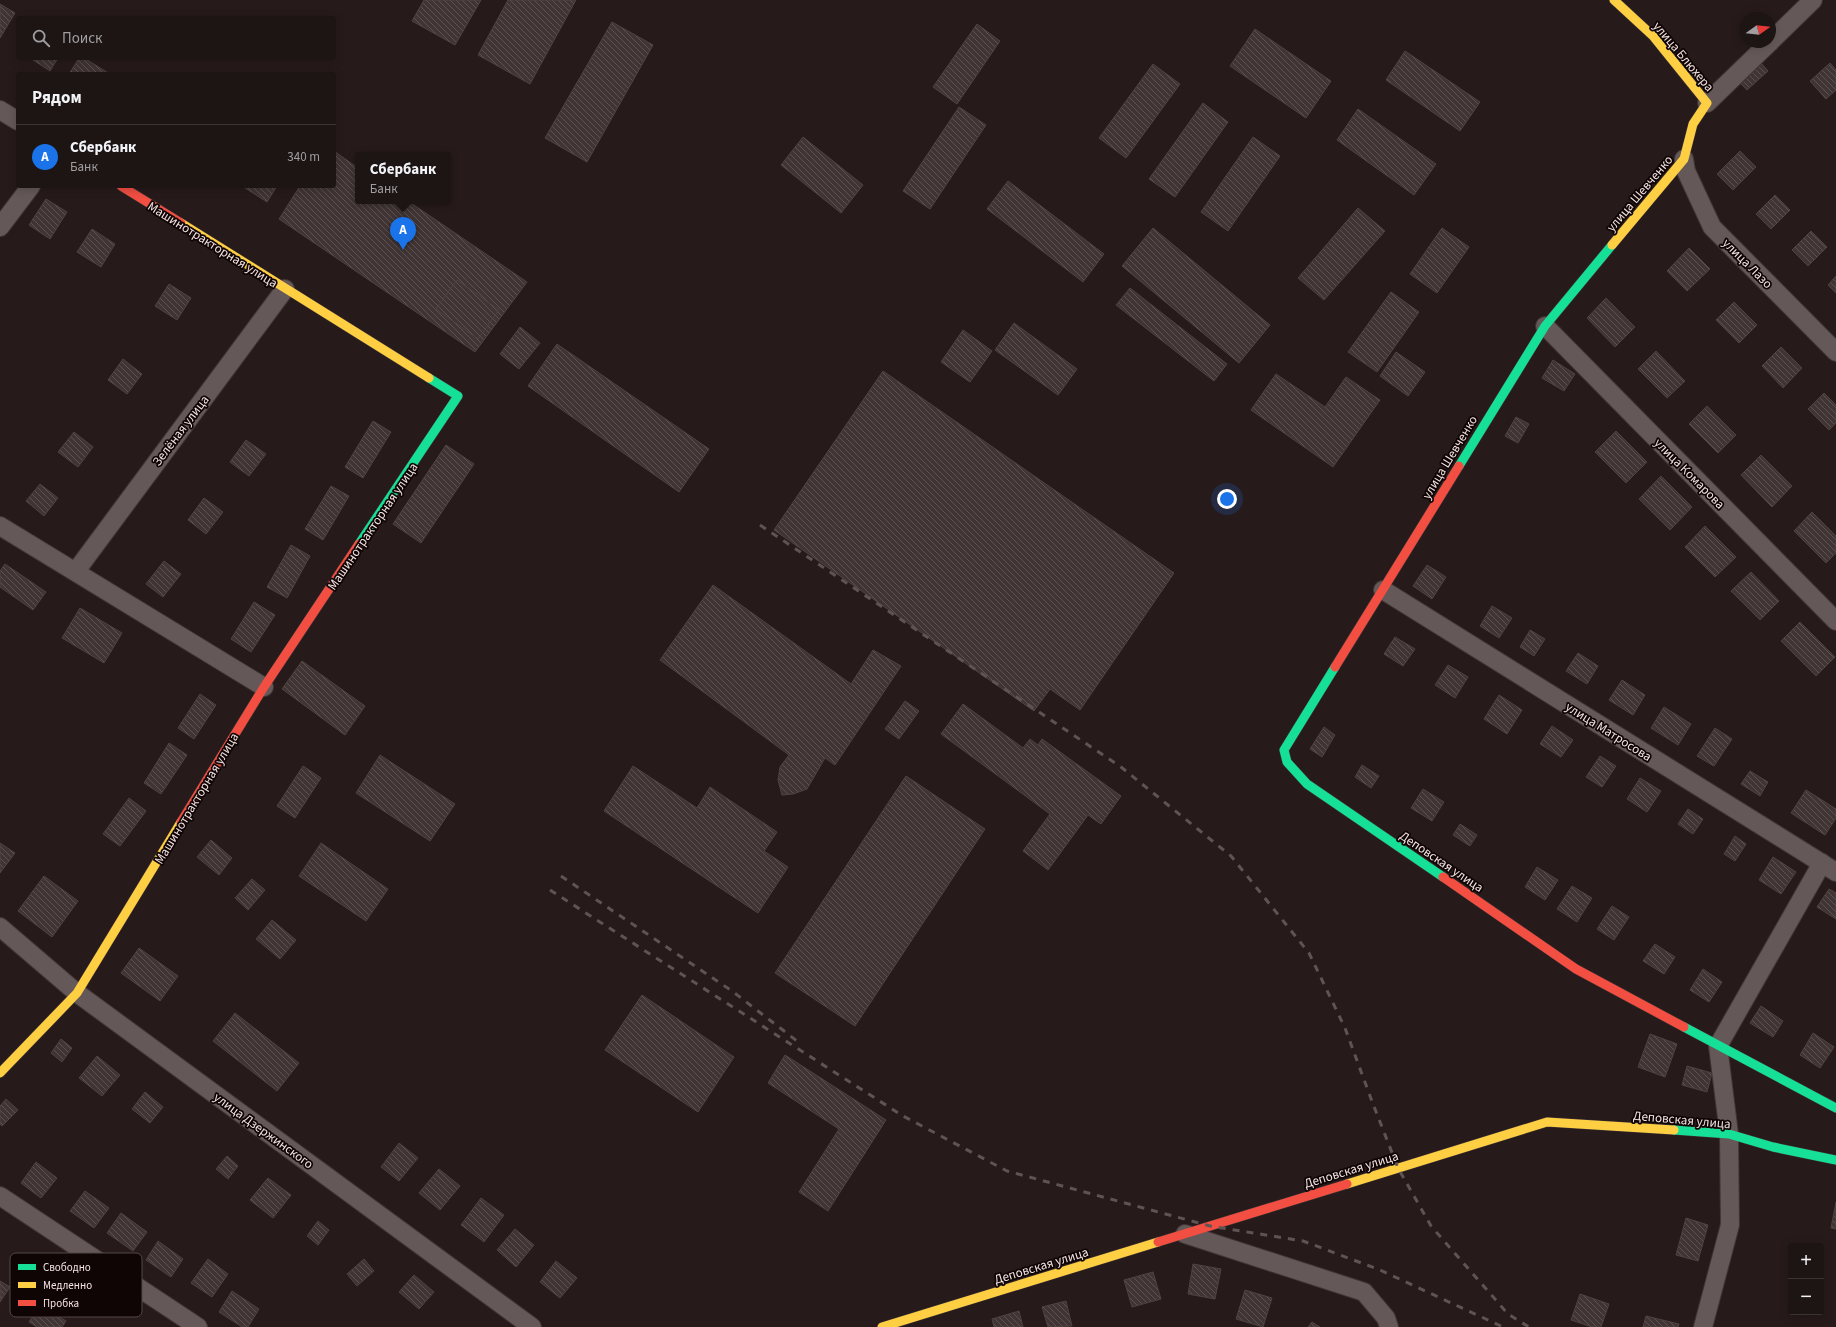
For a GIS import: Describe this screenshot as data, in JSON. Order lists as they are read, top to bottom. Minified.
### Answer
{"streets":{"street":["улица Блюхера","улица Шевченко","Машинотракторная улица","улица Лазо","Зелёная улица","улица Комарова","улица Матросова","Деповская улица","улица Дзержинского"]},"crossings":[["улица Блюхера","улица Шевченко"],["улица Блюхера","улица Лазо"],["улица Шевченко","улица Лазо"],["улица Шевченко","улица Комарова"],["улица Шевченко","улица Матросова"],["улица Шевченко","Деповская улица"],["Машинотракторная улица","Зелёная улица"],["Машинотракторная улица","улица Дзержинского"]],"legend":["Свободно","Медленно","Пробка"],"north":"right","page":{"search":"Поиск","heading":"Рядом","list":[{"mark":"A","name":"Сбербанк","note":"Банк","value":"340 m"}],"popup":["Сбербанк","Банк"],"pins":"A","map_buttons":["+","−"]}}
